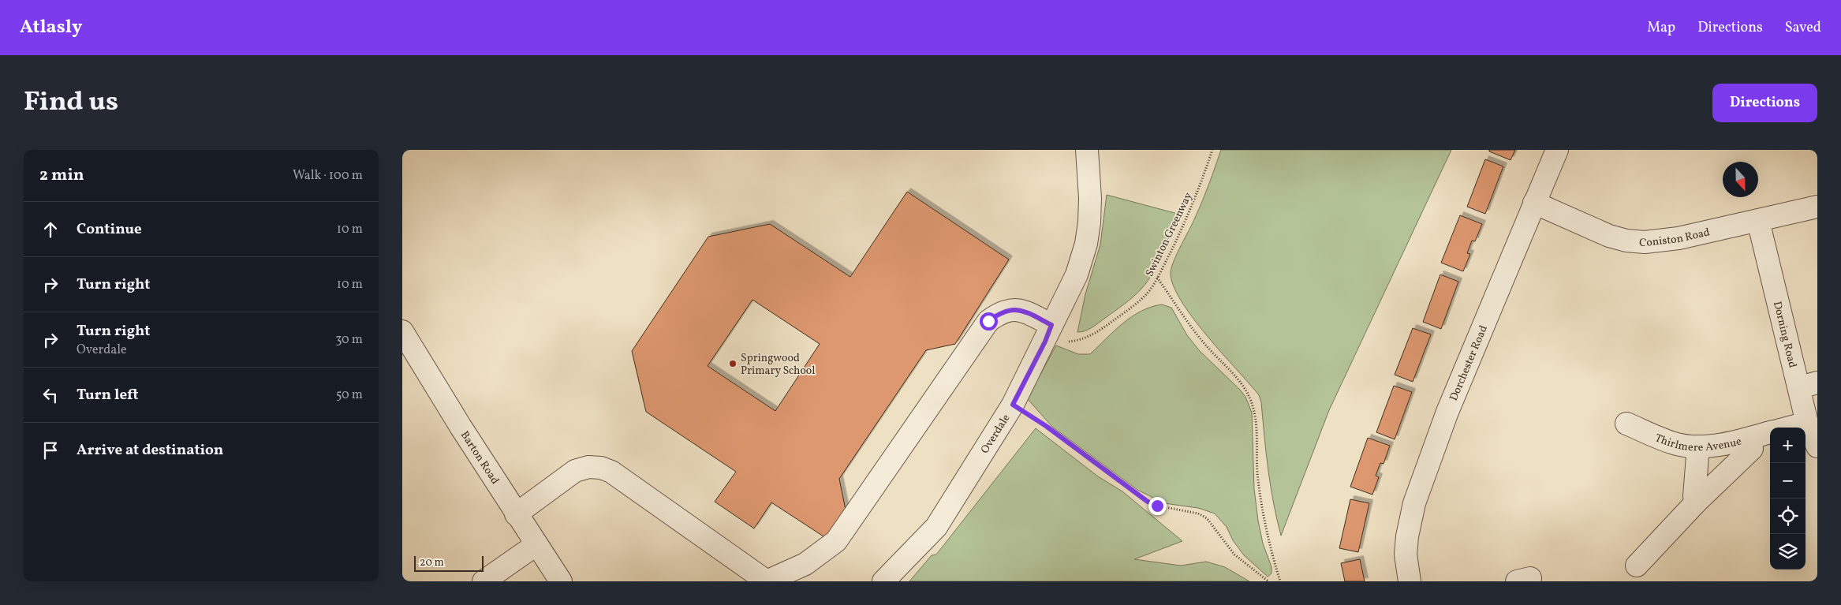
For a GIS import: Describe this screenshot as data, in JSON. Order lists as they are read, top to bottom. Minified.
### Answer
{"streets":{"street":["Coniston Road","Dorning Road","Dorchester Road","Overdale","Thirlmere Avenue","Barton Road"],"path":["Swinton Greenway"]},"crossings":[["Coniston Road","Dorning Road"],["Coniston Road","Dorchester Road"]],"places":["Springwood Primary School"],"scale_bar":"20 m","north":"bottom","page":{"header":"Atlasly","nav":["Map","Directions","Saved"],"title":"Find us","buttons":"Directions","heading":["2 min","Walk · 100 m"],"list":[["Continue","10 m"],["Turn right","10 m"],["Turn right","Overdale","30 m"],["Turn left","50 m"],"Arrive at destination"],"map_buttons":["+","−"],"scale":"20 m"}}
